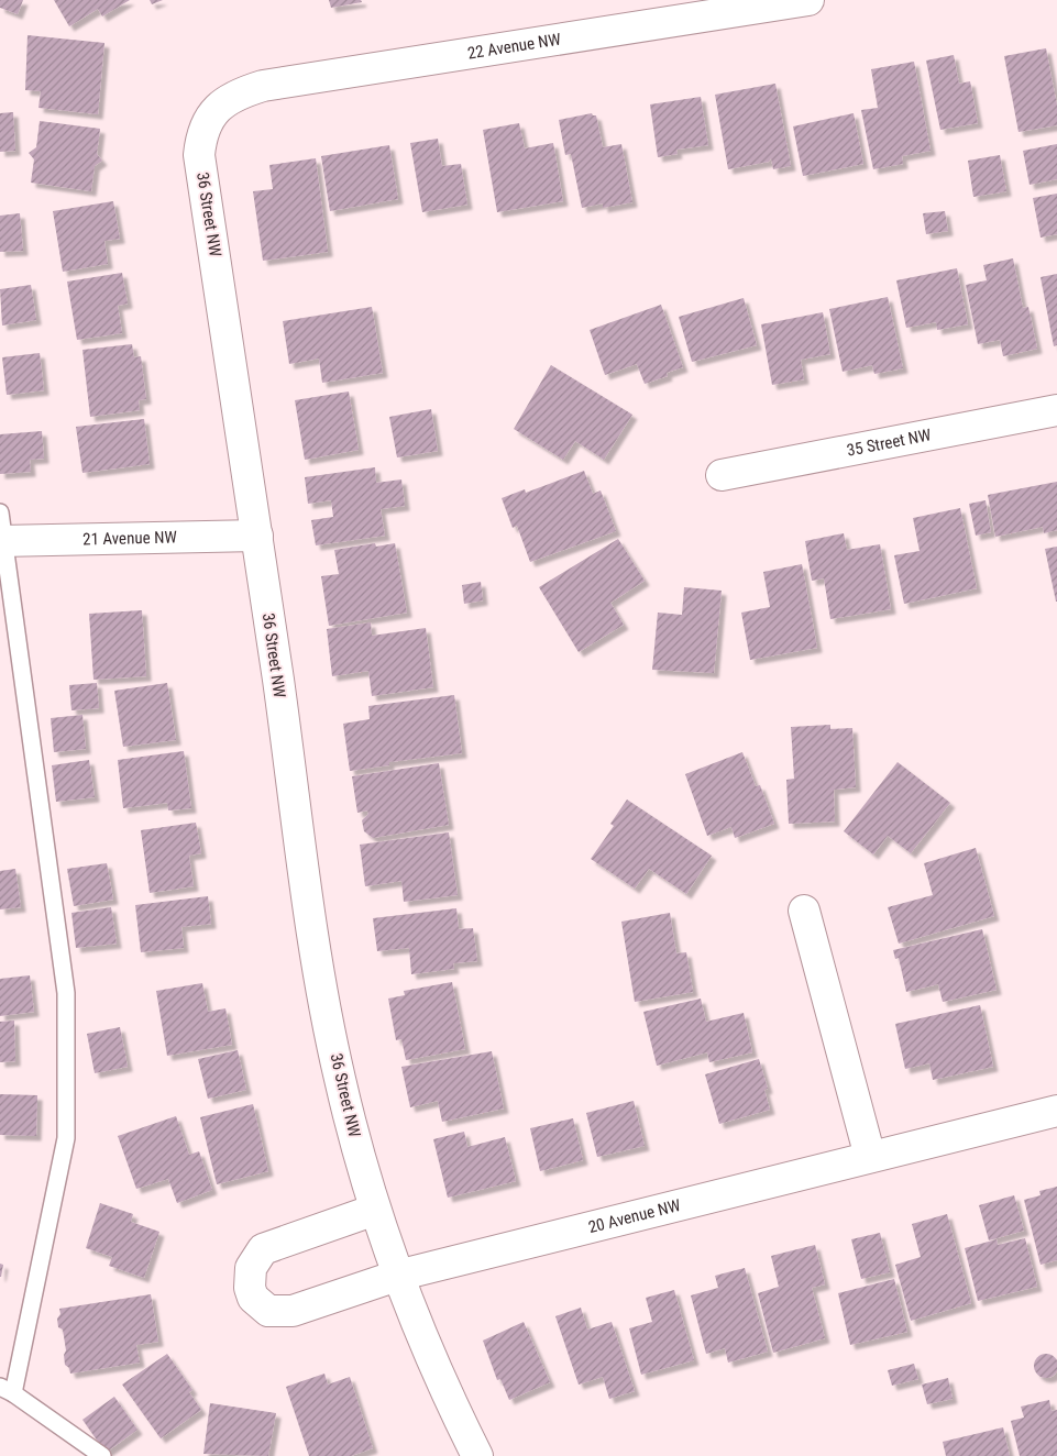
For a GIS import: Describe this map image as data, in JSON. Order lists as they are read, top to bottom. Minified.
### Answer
{"streets":{"street":["22 Avenue NW","36 Street NW","35 Street NW","21 Avenue NW","20 Avenue NW"]},"crossings":[["22 Avenue NW","36 Street NW"],["36 Street NW","21 Avenue NW"],["36 Street NW","20 Avenue NW"]]}
